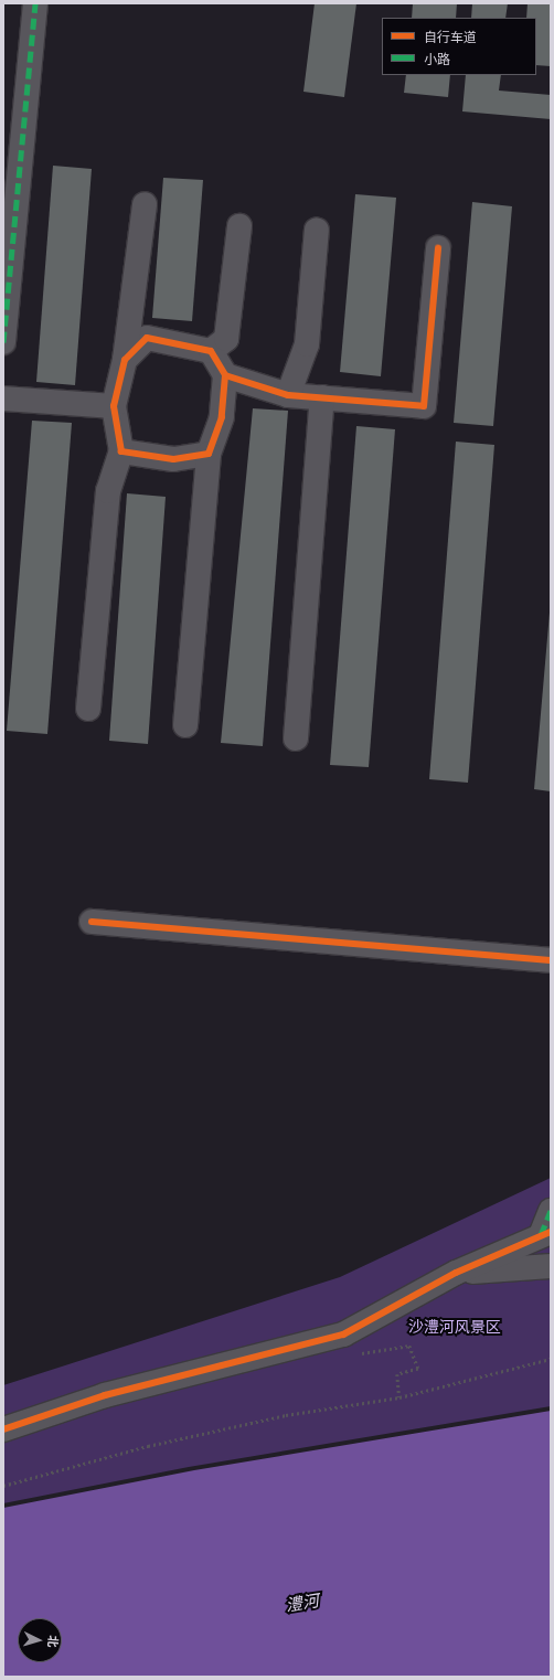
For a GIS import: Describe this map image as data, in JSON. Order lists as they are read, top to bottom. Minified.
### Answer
{"water":["澧河"],"parks":["沙澧河风景区"],"legend":["自行车道","小路"],"north":"right"}
